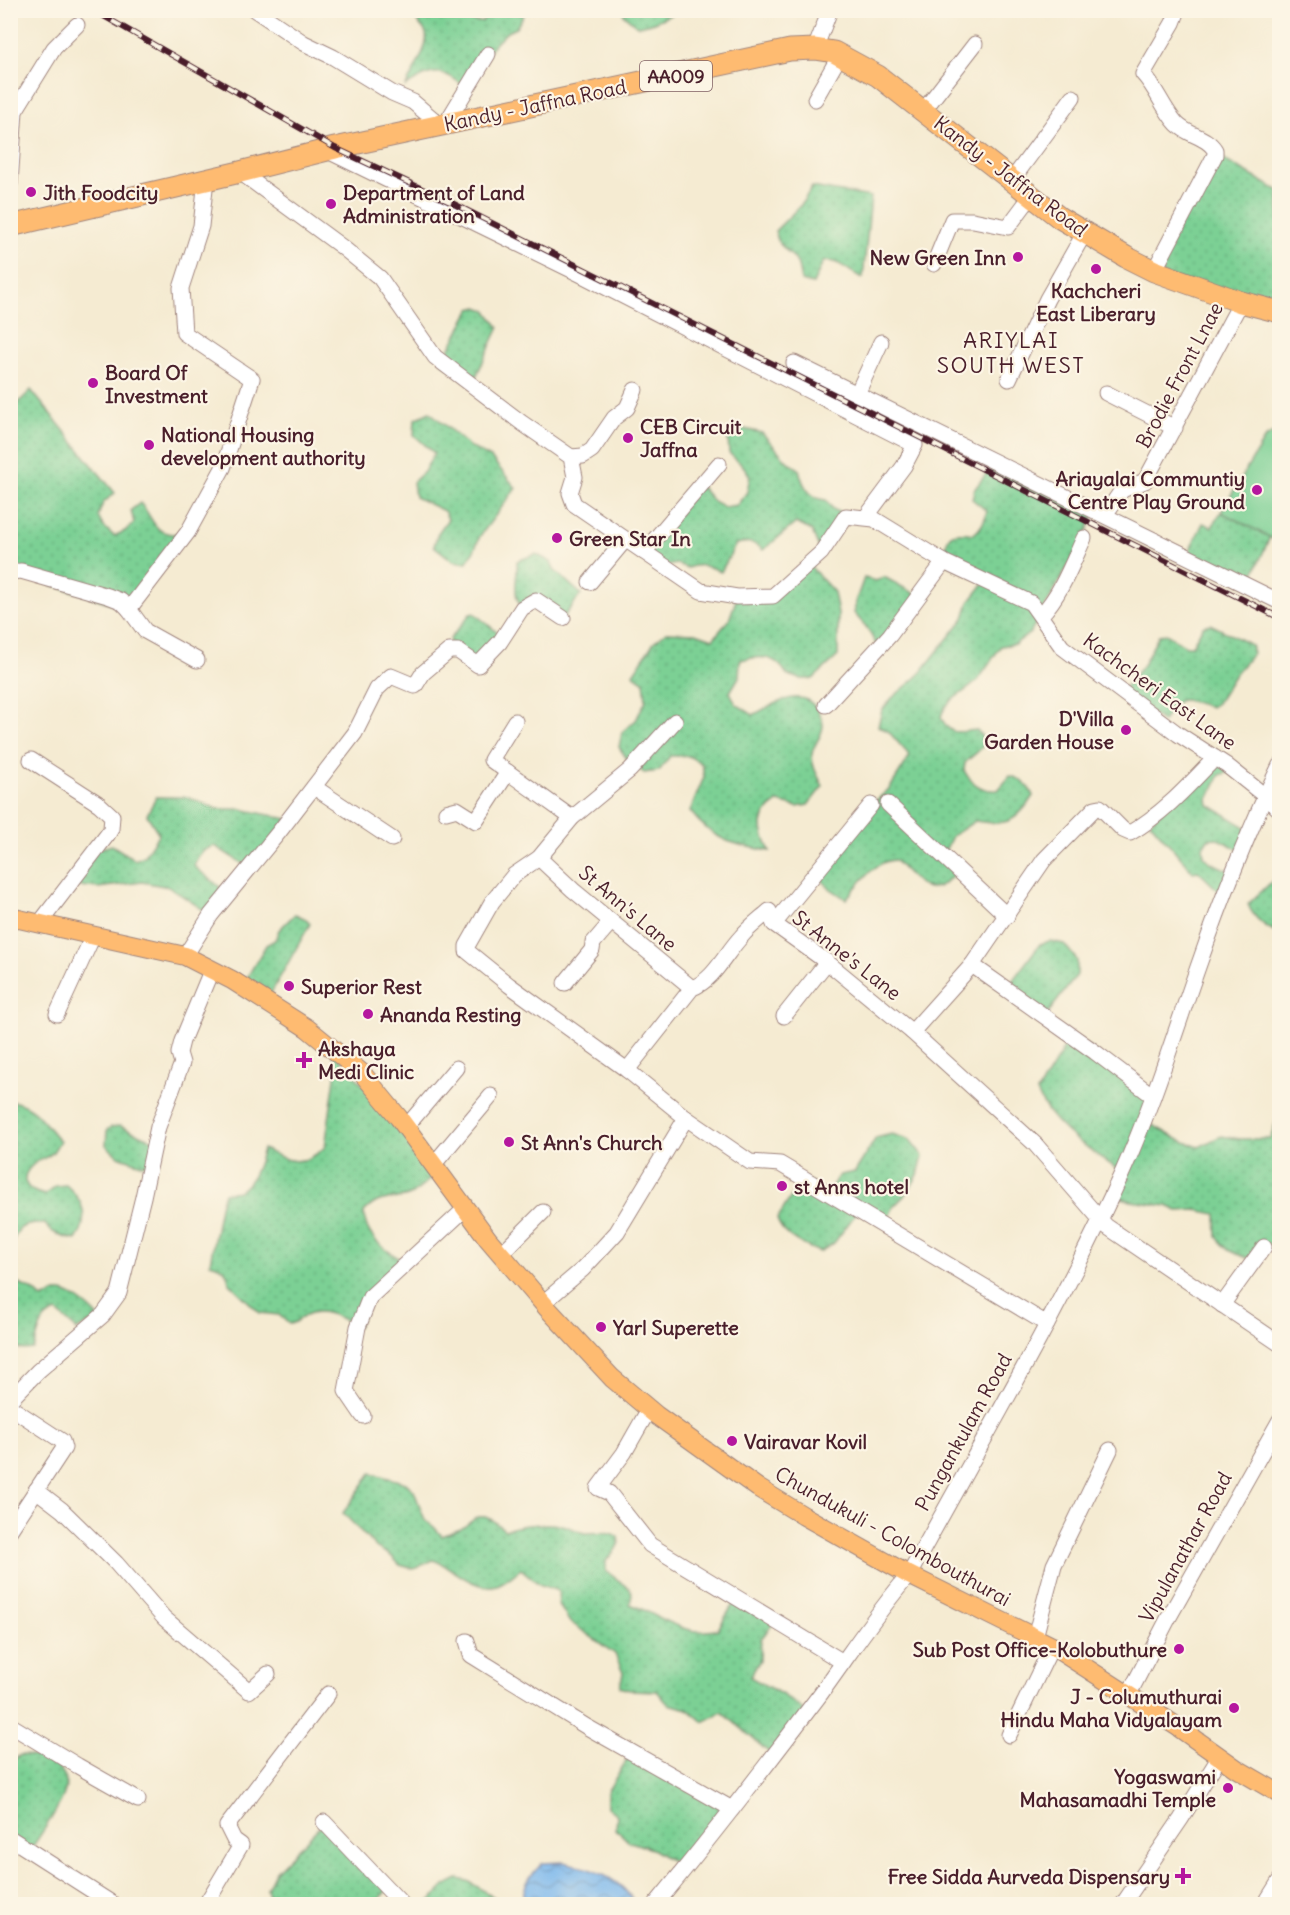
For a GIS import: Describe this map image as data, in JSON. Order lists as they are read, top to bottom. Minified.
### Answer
{"streets":{"highway":["AA009","Kandy - Jaffna Road"],"main road":["Chundukuli - Colombouthurai"],"street":["Brodie Front Lnae","Kachcheri East Lane","St Ann's Lane","St Anne's Lane","Pungankulam Road","Vipulanathar Road"]},"crossings":[["Kandy - Jaffna Road","Brodie Front Lnae"],["Kachcheri East Lane","Pungankulam Road"],["St Ann's Lane","St Anne's Lane"],["St Anne's Lane","Pungankulam Road"],["Pungankulam Road","Chundukuli - Colombouthurai"],["Chundukuli - Colombouthurai","Vipulanathar Road"]],"districts":["ARIYLAI SOUTH WEST"],"places":{"other":["Jith Foodcity","Department of Land Administration","New Green Inn","Kachcheri East Liberary","Board Of Investment","CEB Circuit Jaffna","National Housing development authority","Ariayalai Communtiy Centre Play Ground","Green Star In","D'Villa Garden House","Superior Rest","Ananda Resting","St Ann's Church","st Anns hotel","Yarl Superette","Vairavar Kovil","Sub Post Office-Kolobuthure","J - Columuthurai Hindu Maha Vidyalayam","Yogaswami Mahasamadhi Temple"],"health":["Akshaya Medi Clinic","Free Sidda Aurveda Dispensary"]}}
